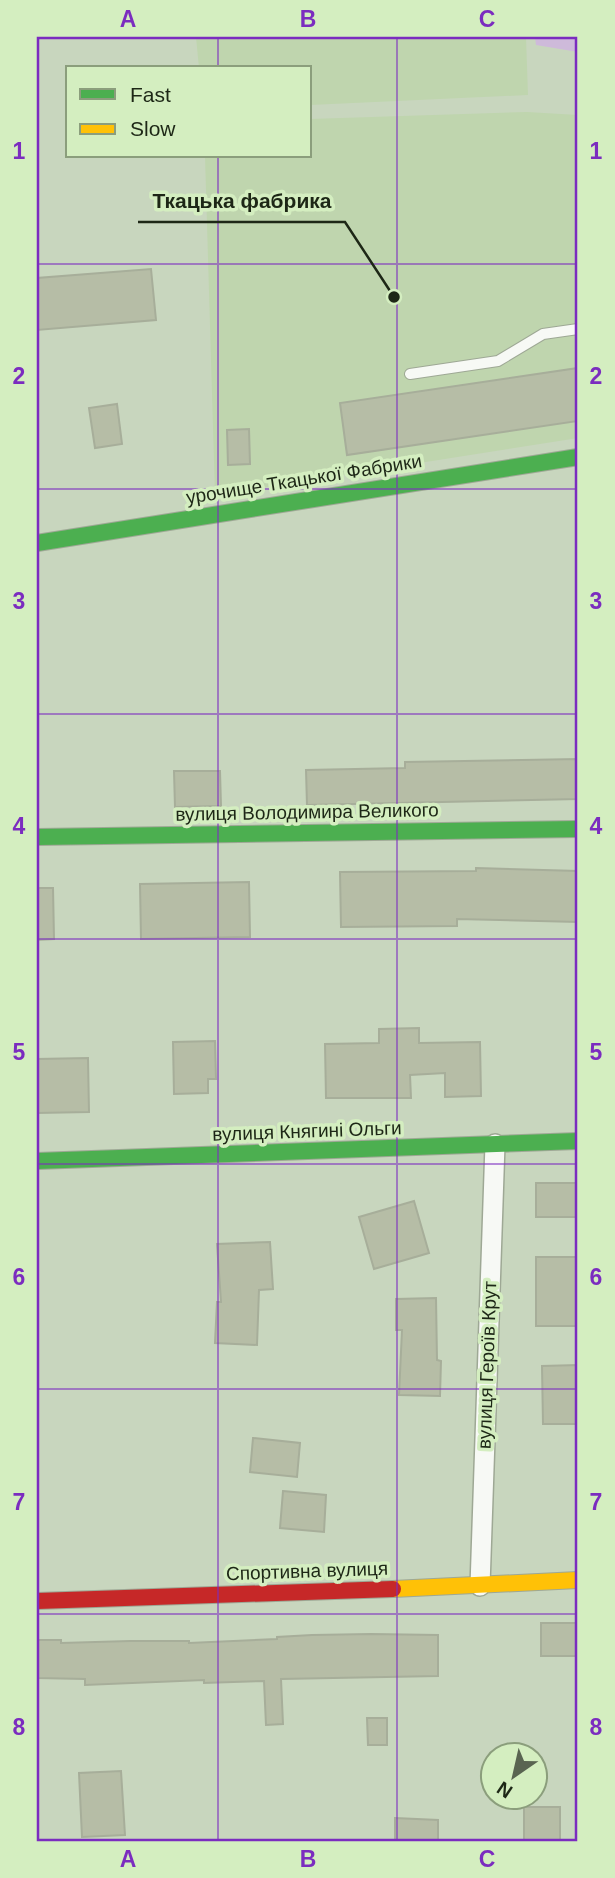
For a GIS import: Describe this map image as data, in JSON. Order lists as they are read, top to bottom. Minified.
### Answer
{"streets":{"street":["урочище Ткацької Фабрики","вулиця Володимира Великого","вулиця Княгині Ольги","вулиця Героїв Крут","Спортивна вулиця"]},"crossings":[["вулиця Княгині Ольги","вулиця Героїв Крут"],["вулиця Героїв Крут","Спортивна вулиця"]],"places":["Ткацька фабрика"],"legend":["Fast","Slow"],"north":"bottom left","grid":{"columns":["A","B","C"],"rows":["1","2","3","4","5","6","7","8"]}}
